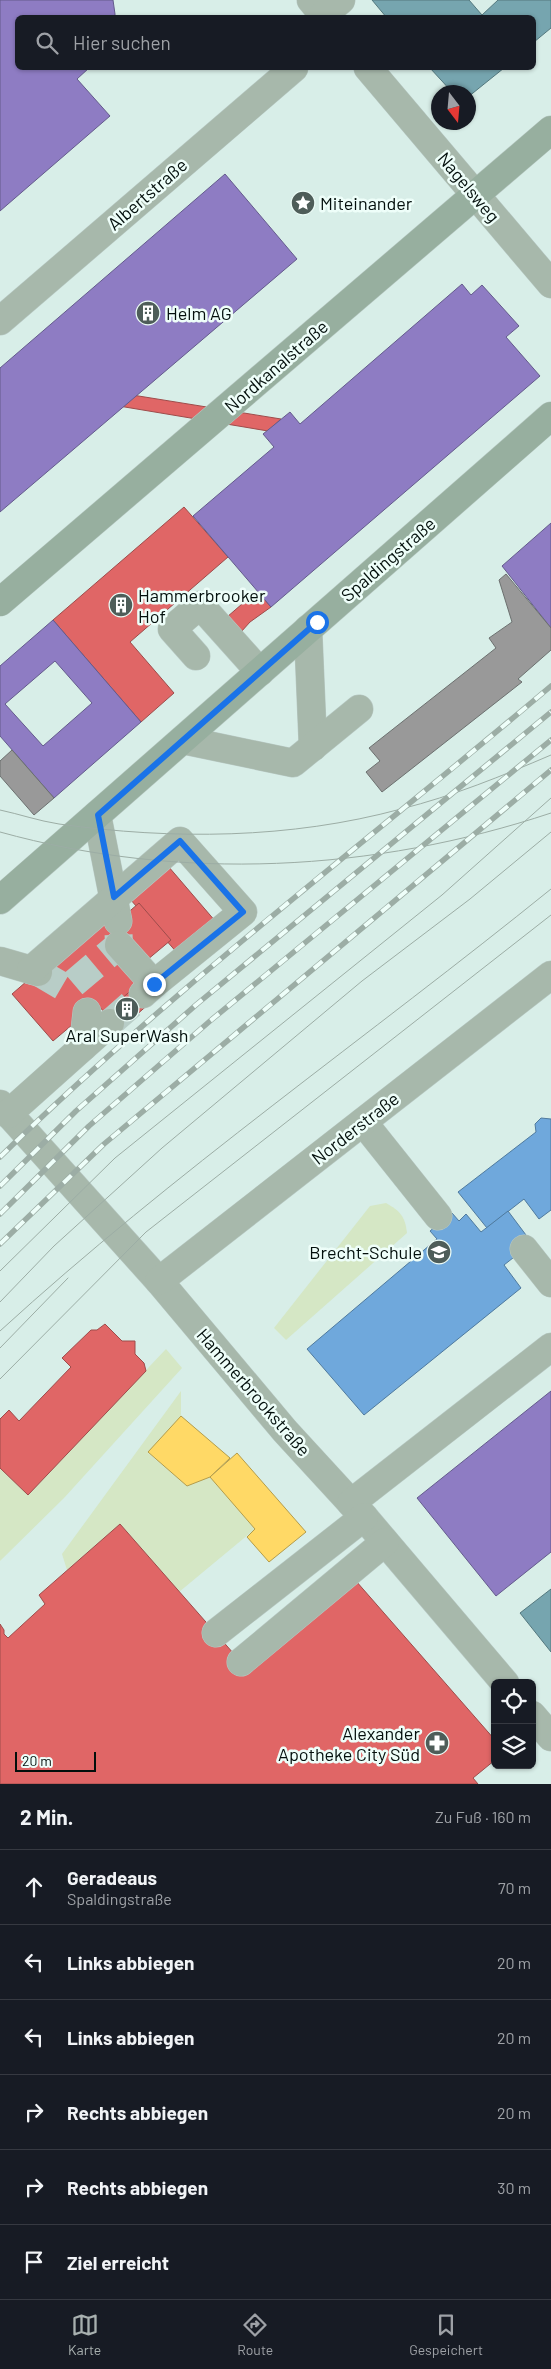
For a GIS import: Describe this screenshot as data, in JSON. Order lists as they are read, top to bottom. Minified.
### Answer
{"streets":{"main road":["Nordkanalstraße","Spaldingstraße"],"street":["Nagelsweg","Albertstraße","Norderstraße","Hammerbrookstraße"]},"crossings":[["Nagelsweg","Nordkanalstraße"],["Norderstraße","Hammerbrookstraße"]],"places":{"place":["Miteinander"],"building":["Helm AG","Hammerbrooker Hof","Aral SuperWash"],"school or university":["Brecht-Schule"],"pharmacy":["Alexander Apotheke City Süd"]},"scale_bar":"20 m","north":"bottom","page":{"search":"Hier suchen","scale":"20 m","heading":["2 Min.","Zu Fuß · 160 m"],"list":[["Geradeaus","Spaldingstraße","70 m"],["Links abbiegen","20 m"],["Links abbiegen","20 m"],["Rechts abbiegen","20 m"],["Rechts abbiegen","30 m"],"Ziel erreicht"],"nav":["Karte","Route","Gespeichert"]}}
